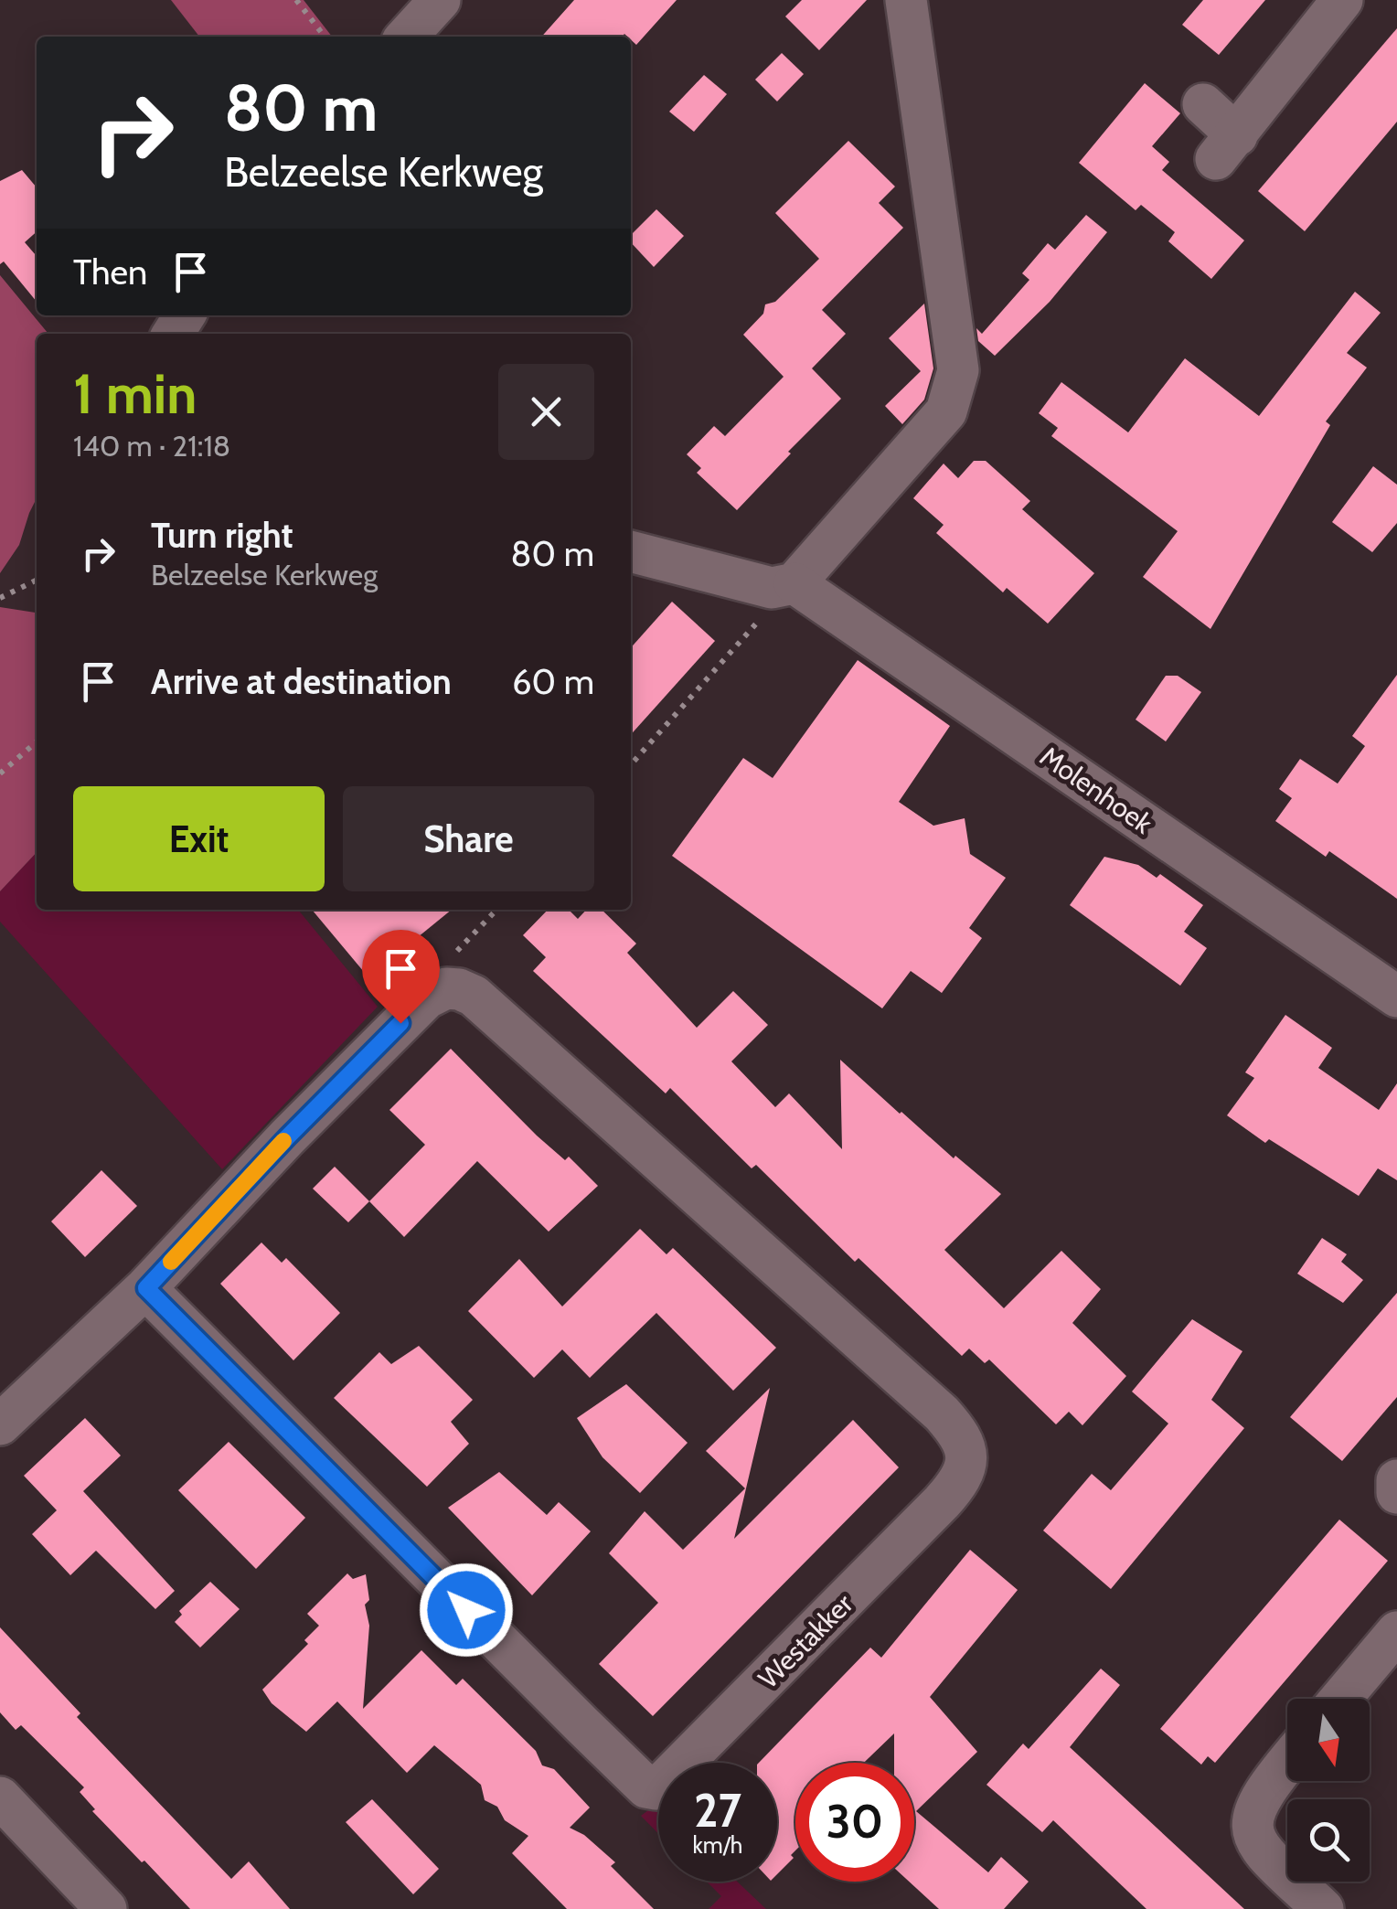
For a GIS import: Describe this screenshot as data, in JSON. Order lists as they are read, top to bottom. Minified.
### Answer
{"streets":{"street":["Molenhoek","Westakker"]},"north":"bottom","page":{"turn":["80 m","Belzeelse Kerkweg"],"then":"Then","heading":["1 min","140 m · 21:18"],"list":[{"name":"Turn right","note":"Belzeelse Kerkweg","value":"80 m"},{"name":"Arrive at destination","value":"60 m"}],"buttons":["Exit","Share"],"speed":"27 km/h","limit":"30"}}
